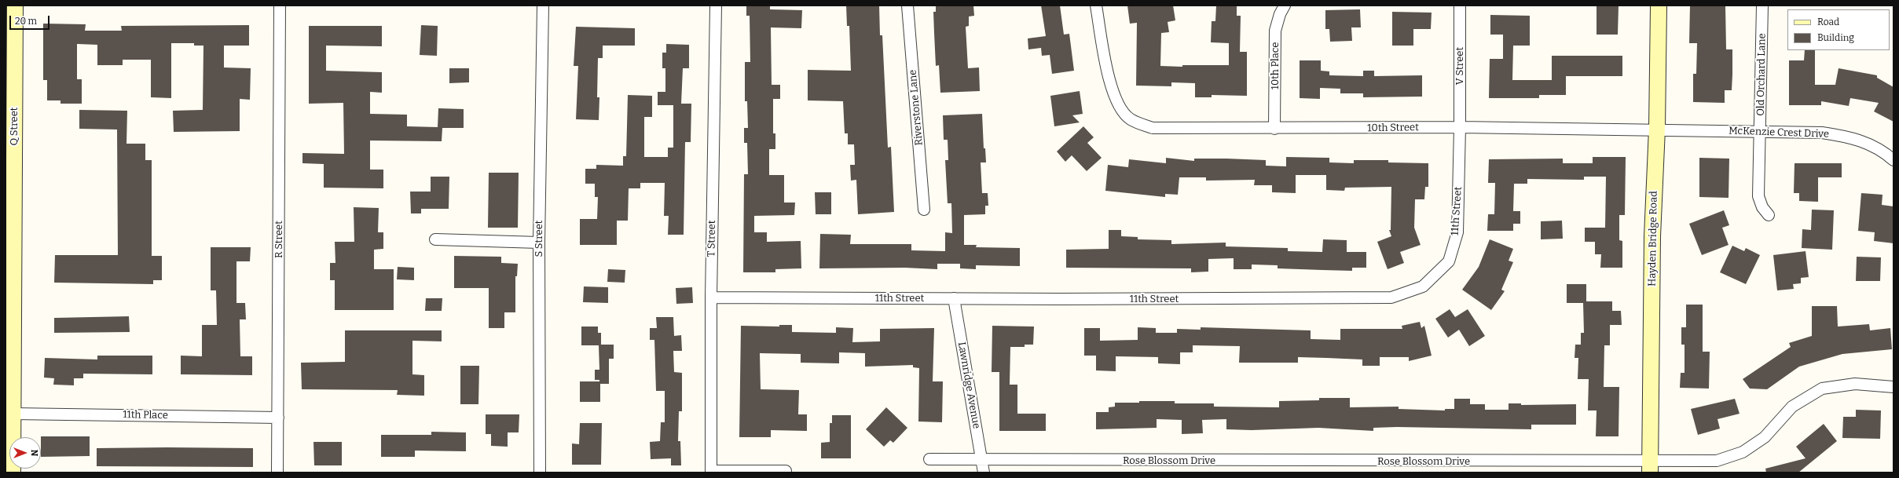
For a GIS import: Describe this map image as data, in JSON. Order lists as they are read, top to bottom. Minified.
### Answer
{"streets":{"street":["10th Place","V Street","Old Orchard Lane","Riverstone Lane","Q Street","10th Street","McKenzie Crest Drive","11th Street","S Street","T Street","Hayden Bridge Road","R Street","Lawnridge Avenue","11th Place","Rose Blossom Drive"]},"crossings":[["10th Place","10th Street"],["V Street","10th Street"],["V Street","11th Street"],["Old Orchard Lane","McKenzie Crest Drive"],["Q Street","11th Place"],["10th Street","McKenzie Crest Drive"],["10th Street","11th Street"],["10th Street","Hayden Bridge Road"],["McKenzie Crest Drive","Hayden Bridge Road"],["11th Street","T Street"],["11th Street","Lawnridge Avenue"],["Hayden Bridge Road","Rose Blossom Drive"],["R Street","11th Place"],["Lawnridge Avenue","Rose Blossom Drive"]],"legend":["Road","Building"],"scale_bar":"20 m","north":"right"}
